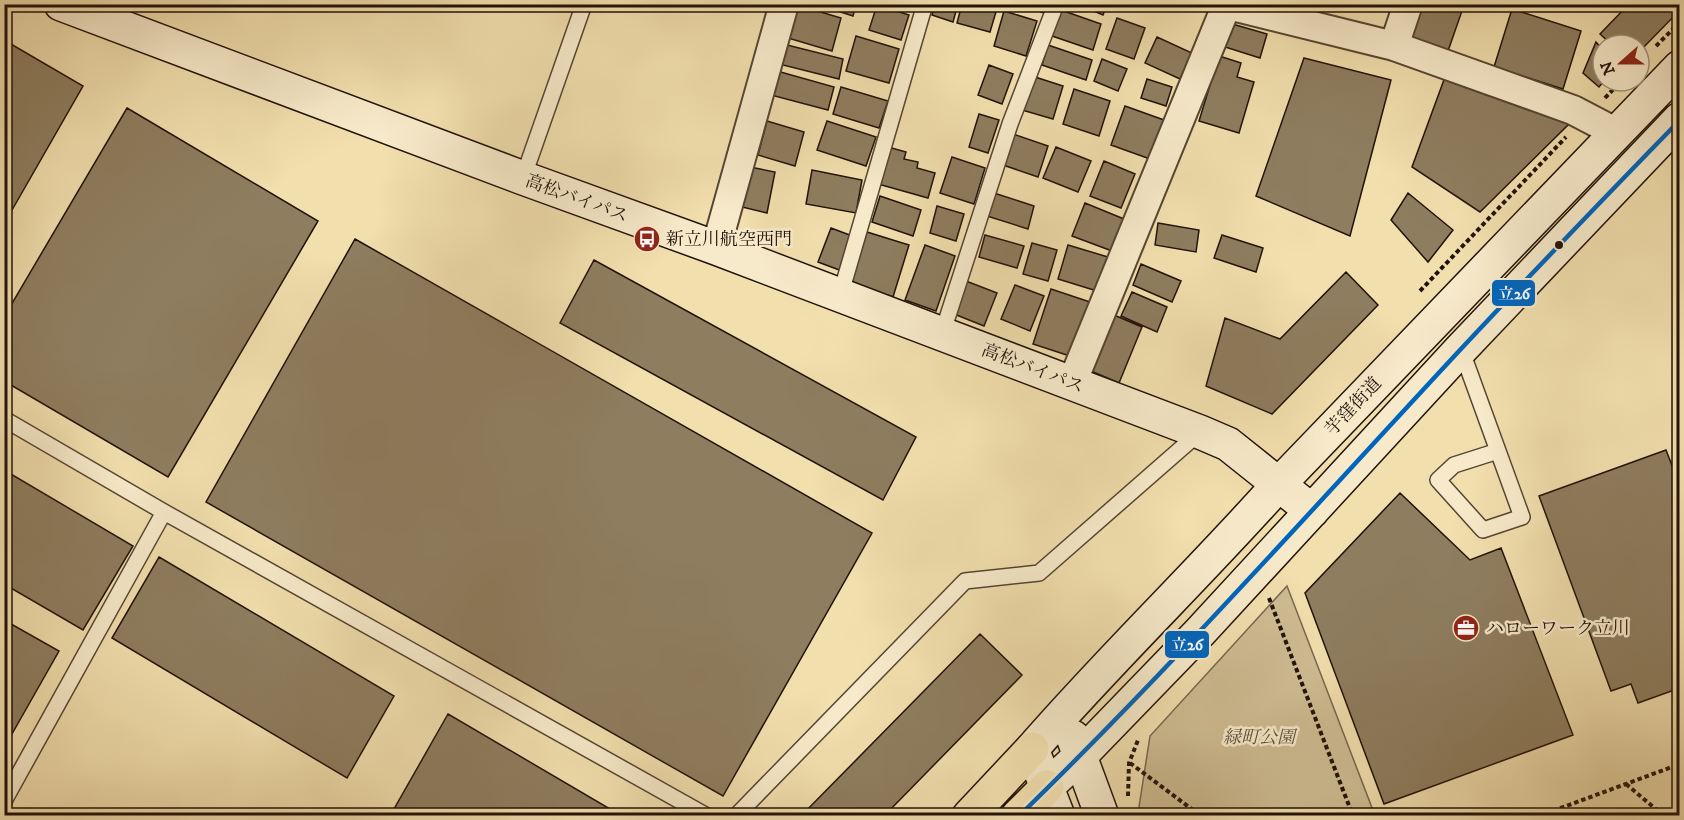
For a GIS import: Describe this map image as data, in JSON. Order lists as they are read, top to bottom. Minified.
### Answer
{"streets":{"street":["高松バイパス","芋窪街道"]},"crossings":[["高松バイパス","芋窪街道"]],"parks":["緑町公園"],"places":{"bus stop":["新立川航空西門"],"office":["ハローワーク立川"]},"lines":["transit line 立26"],"north":"left"}
